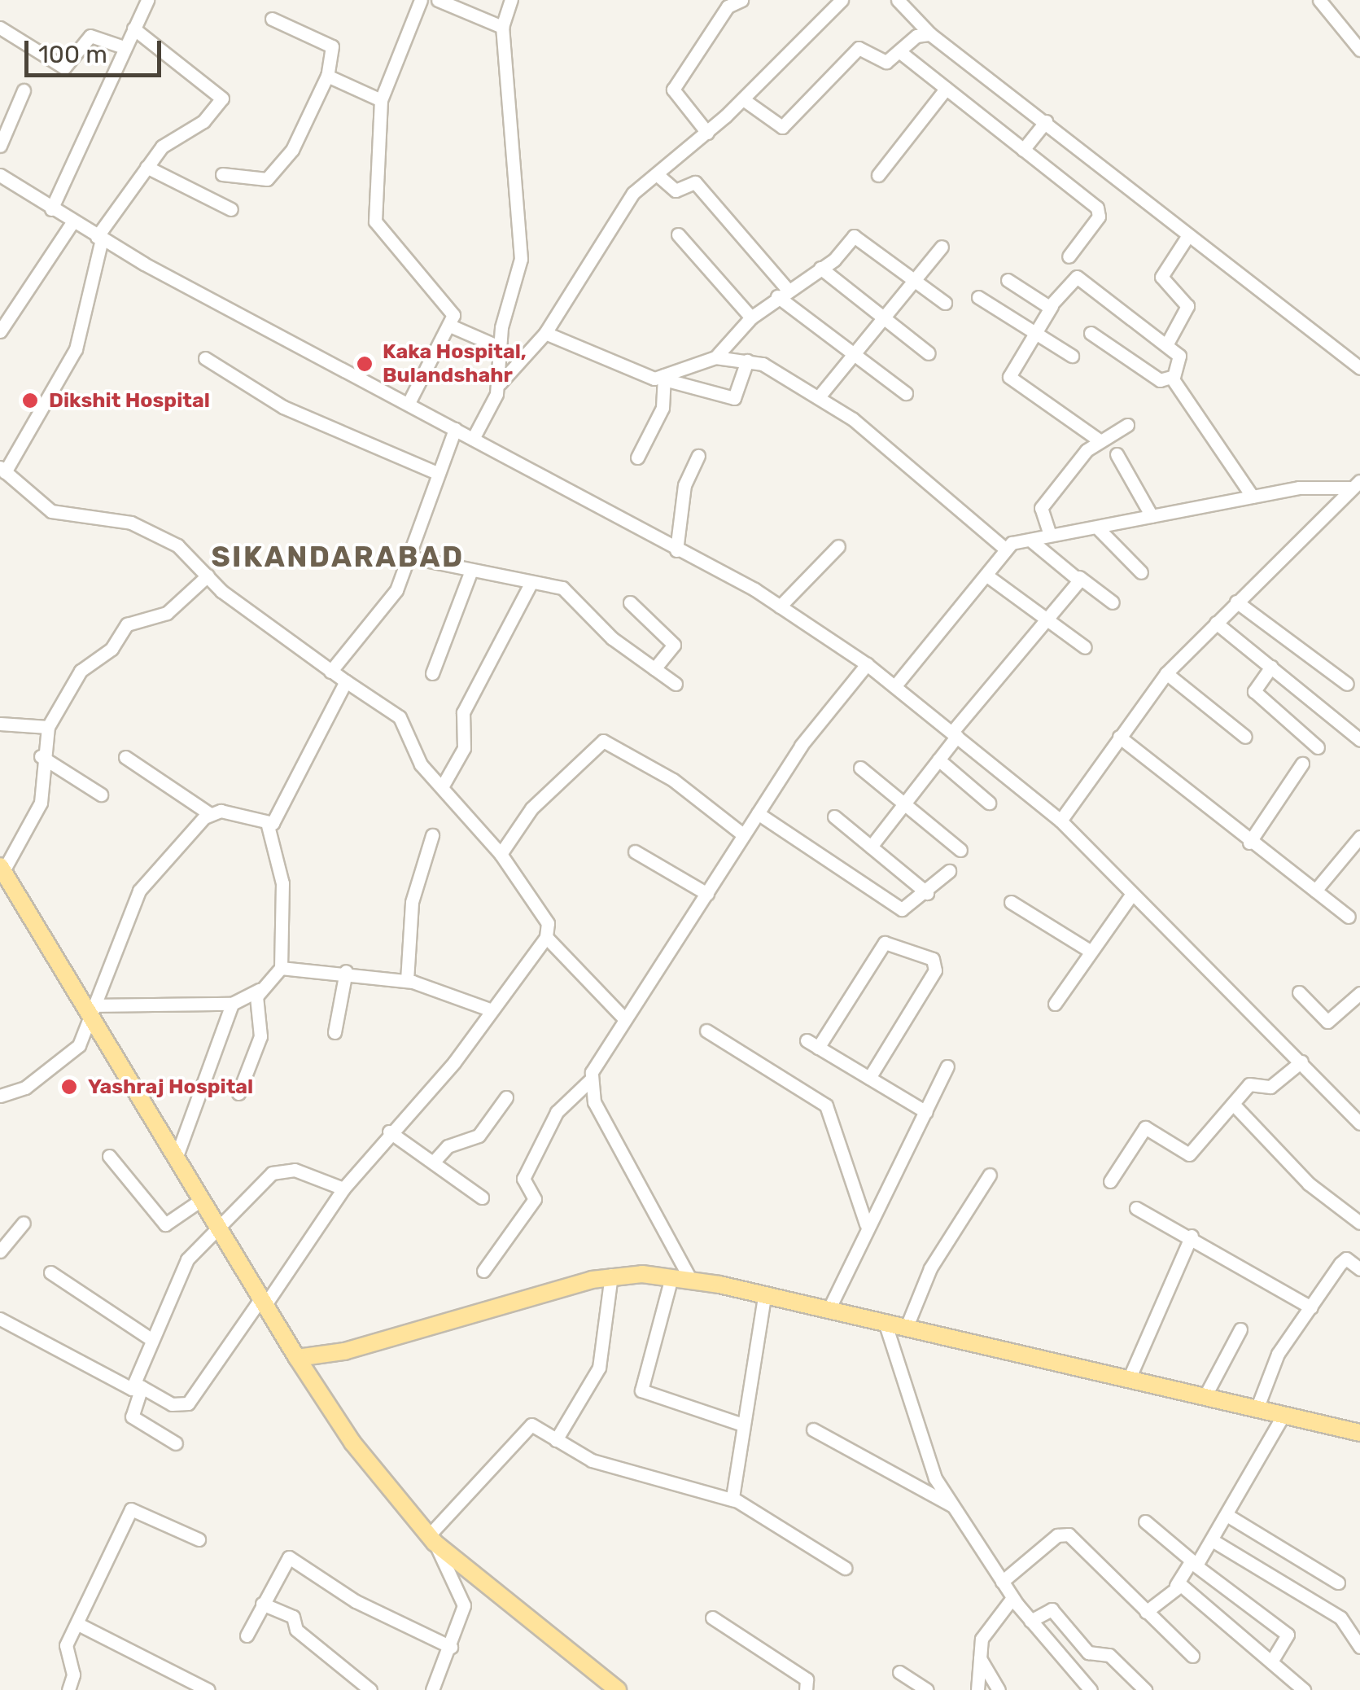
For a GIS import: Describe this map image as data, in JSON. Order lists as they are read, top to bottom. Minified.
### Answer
{"districts":["SIKANDARABAD"],"places":["Kaka Hospital, Bulandshahr","Dikshit Hospital","Yashraj Hospital"],"scale_bar":"100 m"}
